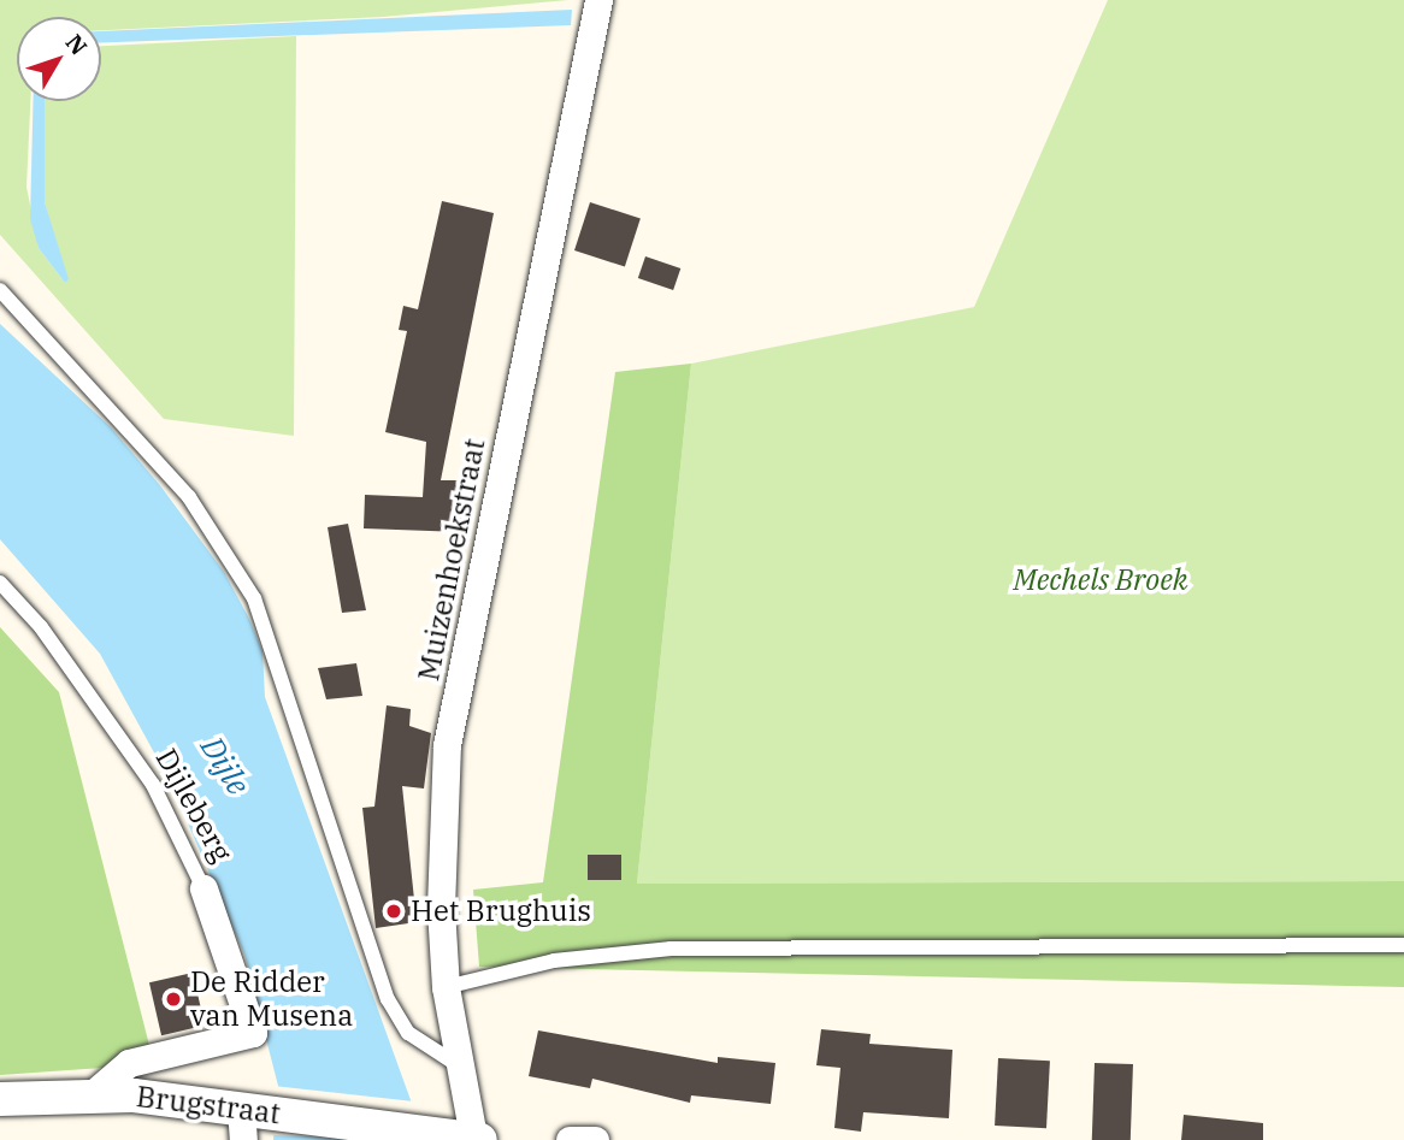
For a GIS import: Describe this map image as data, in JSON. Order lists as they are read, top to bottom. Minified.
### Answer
{"streets":{"street":["Muizenhoekstraat","Dijleberg","Brugstraat"]},"crossings":[["Muizenhoekstraat","Brugstraat"],["Dijleberg","Brugstraat"]],"water":["Dijle"],"parks":["Mechels Broek"],"places":["Het Brughuis","De Ridder van Musena"],"north":"top right"}
